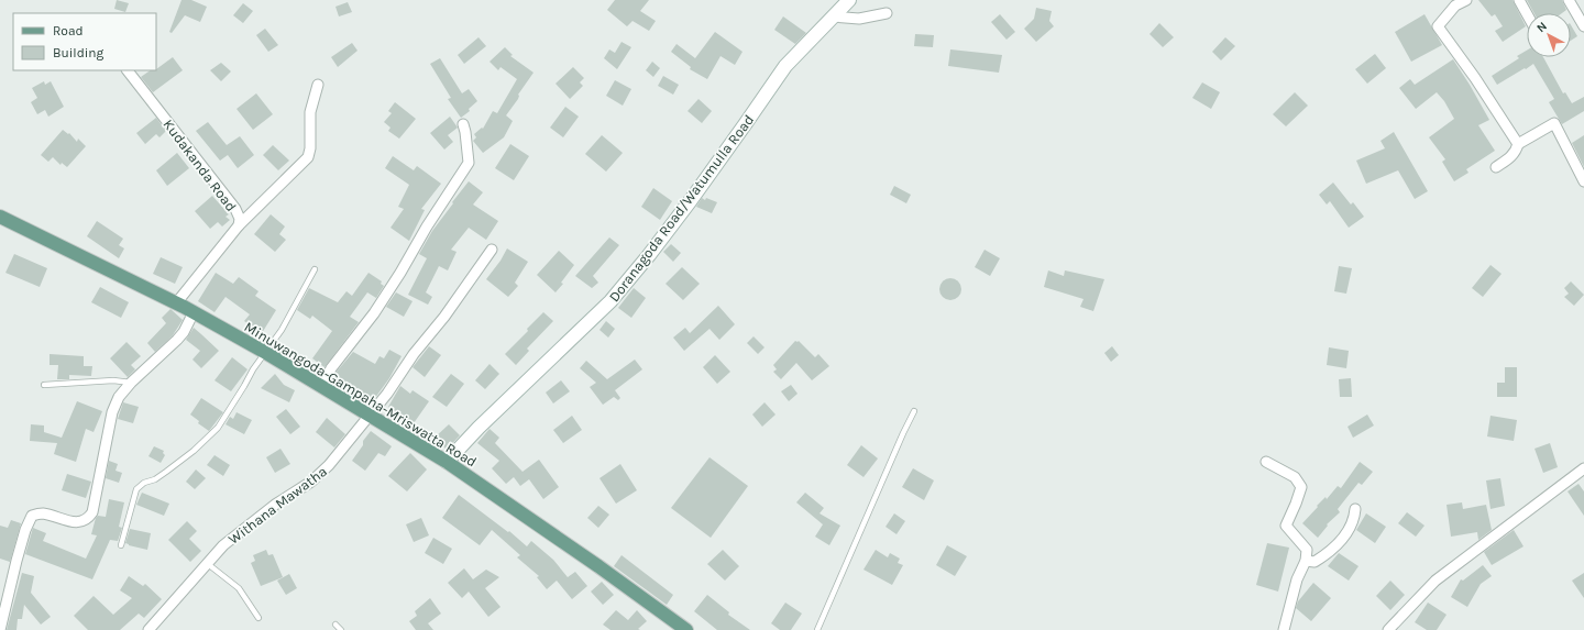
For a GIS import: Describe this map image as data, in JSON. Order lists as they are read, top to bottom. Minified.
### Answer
{"streets":{"main road":["Minuwangoda-Gampaha-Mriswatta Road"],"street":["Kudakanda Road","Doranagoda Road/Watumulla Road","Withana Mawatha"]},"crossings":[["Kudakanda Road","Minuwangoda-Gampaha-Mriswatta Road"],["Doranagoda Road/Watumulla Road","Minuwangoda-Gampaha-Mriswatta Road"],["Minuwangoda-Gampaha-Mriswatta Road","Withana Mawatha"]],"legend":["Road","Building"],"north":"top left"}
